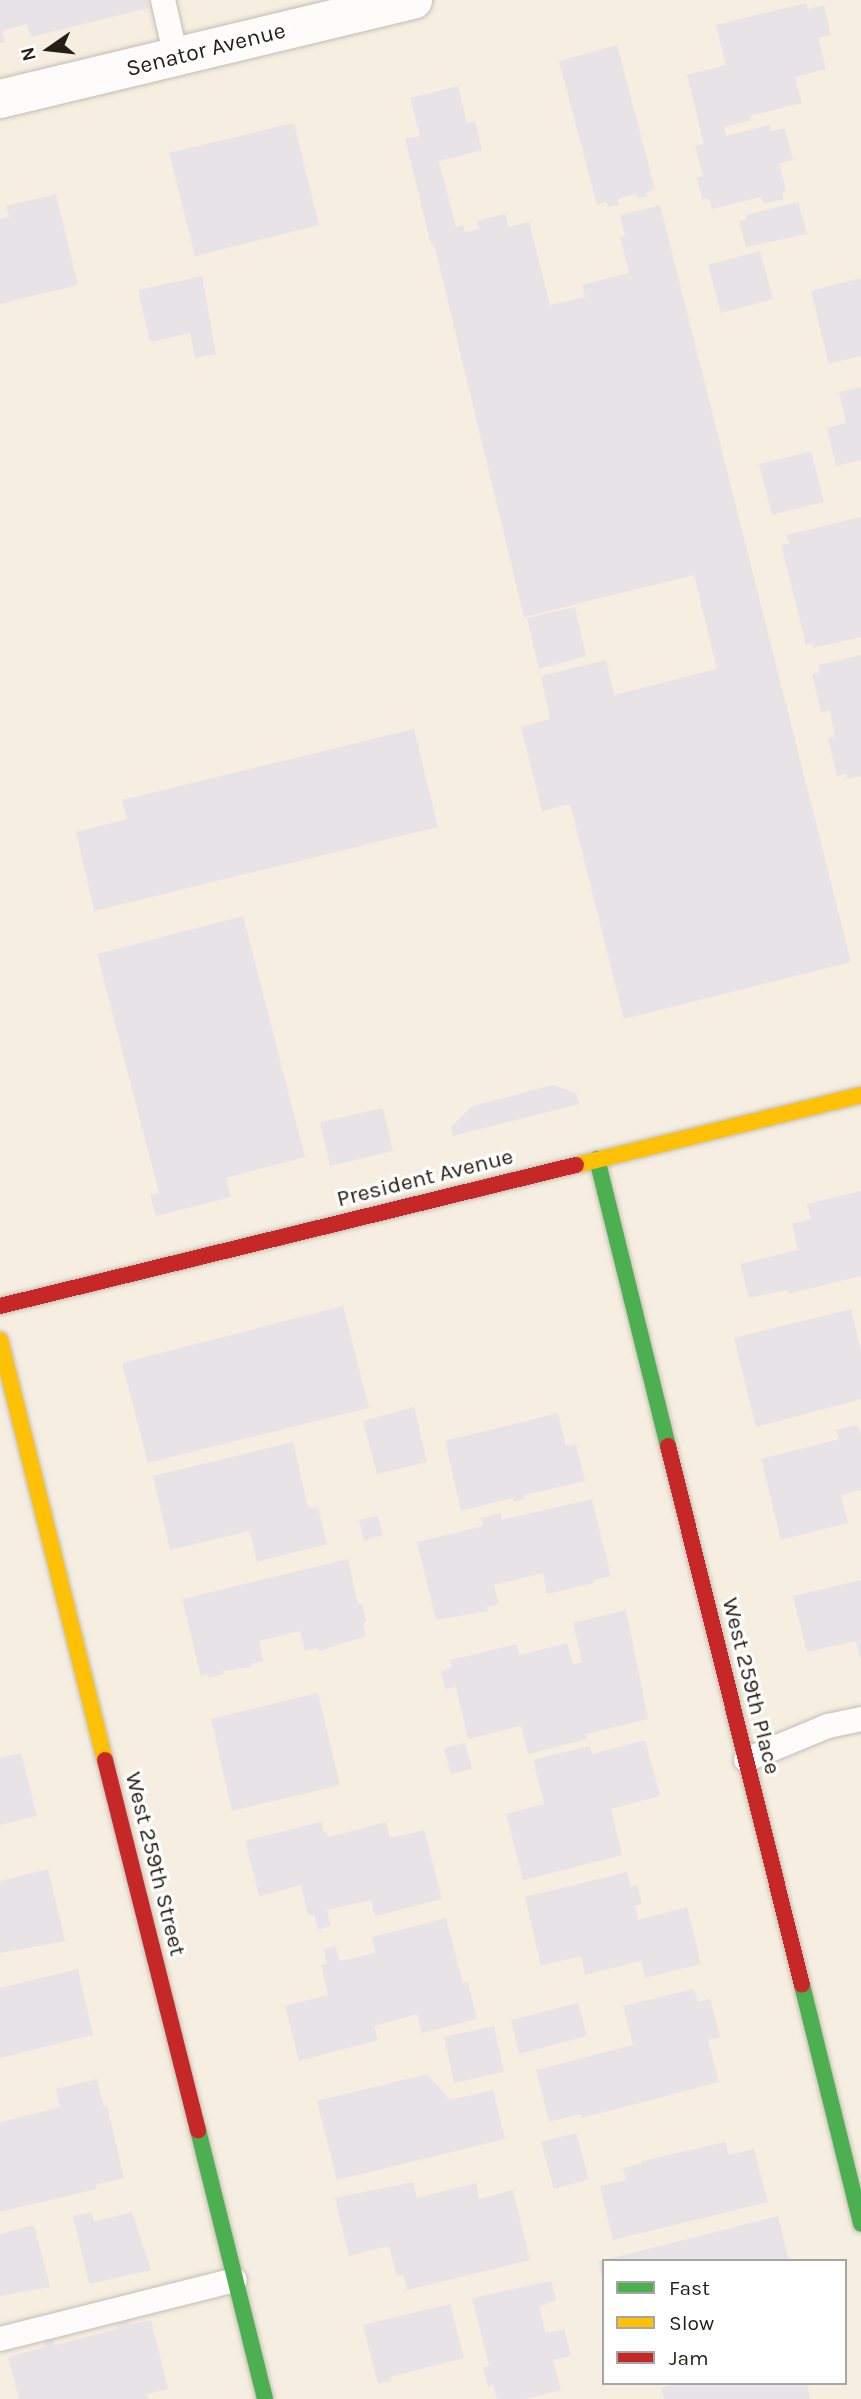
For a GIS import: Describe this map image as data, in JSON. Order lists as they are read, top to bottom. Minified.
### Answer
{"streets":{"street":["Senator Avenue","President Avenue","West 259th Place","West 259th Street"]},"crossings":[["President Avenue","West 259th Place"]],"legend":["Fast","Slow","Jam"],"north":"left"}
